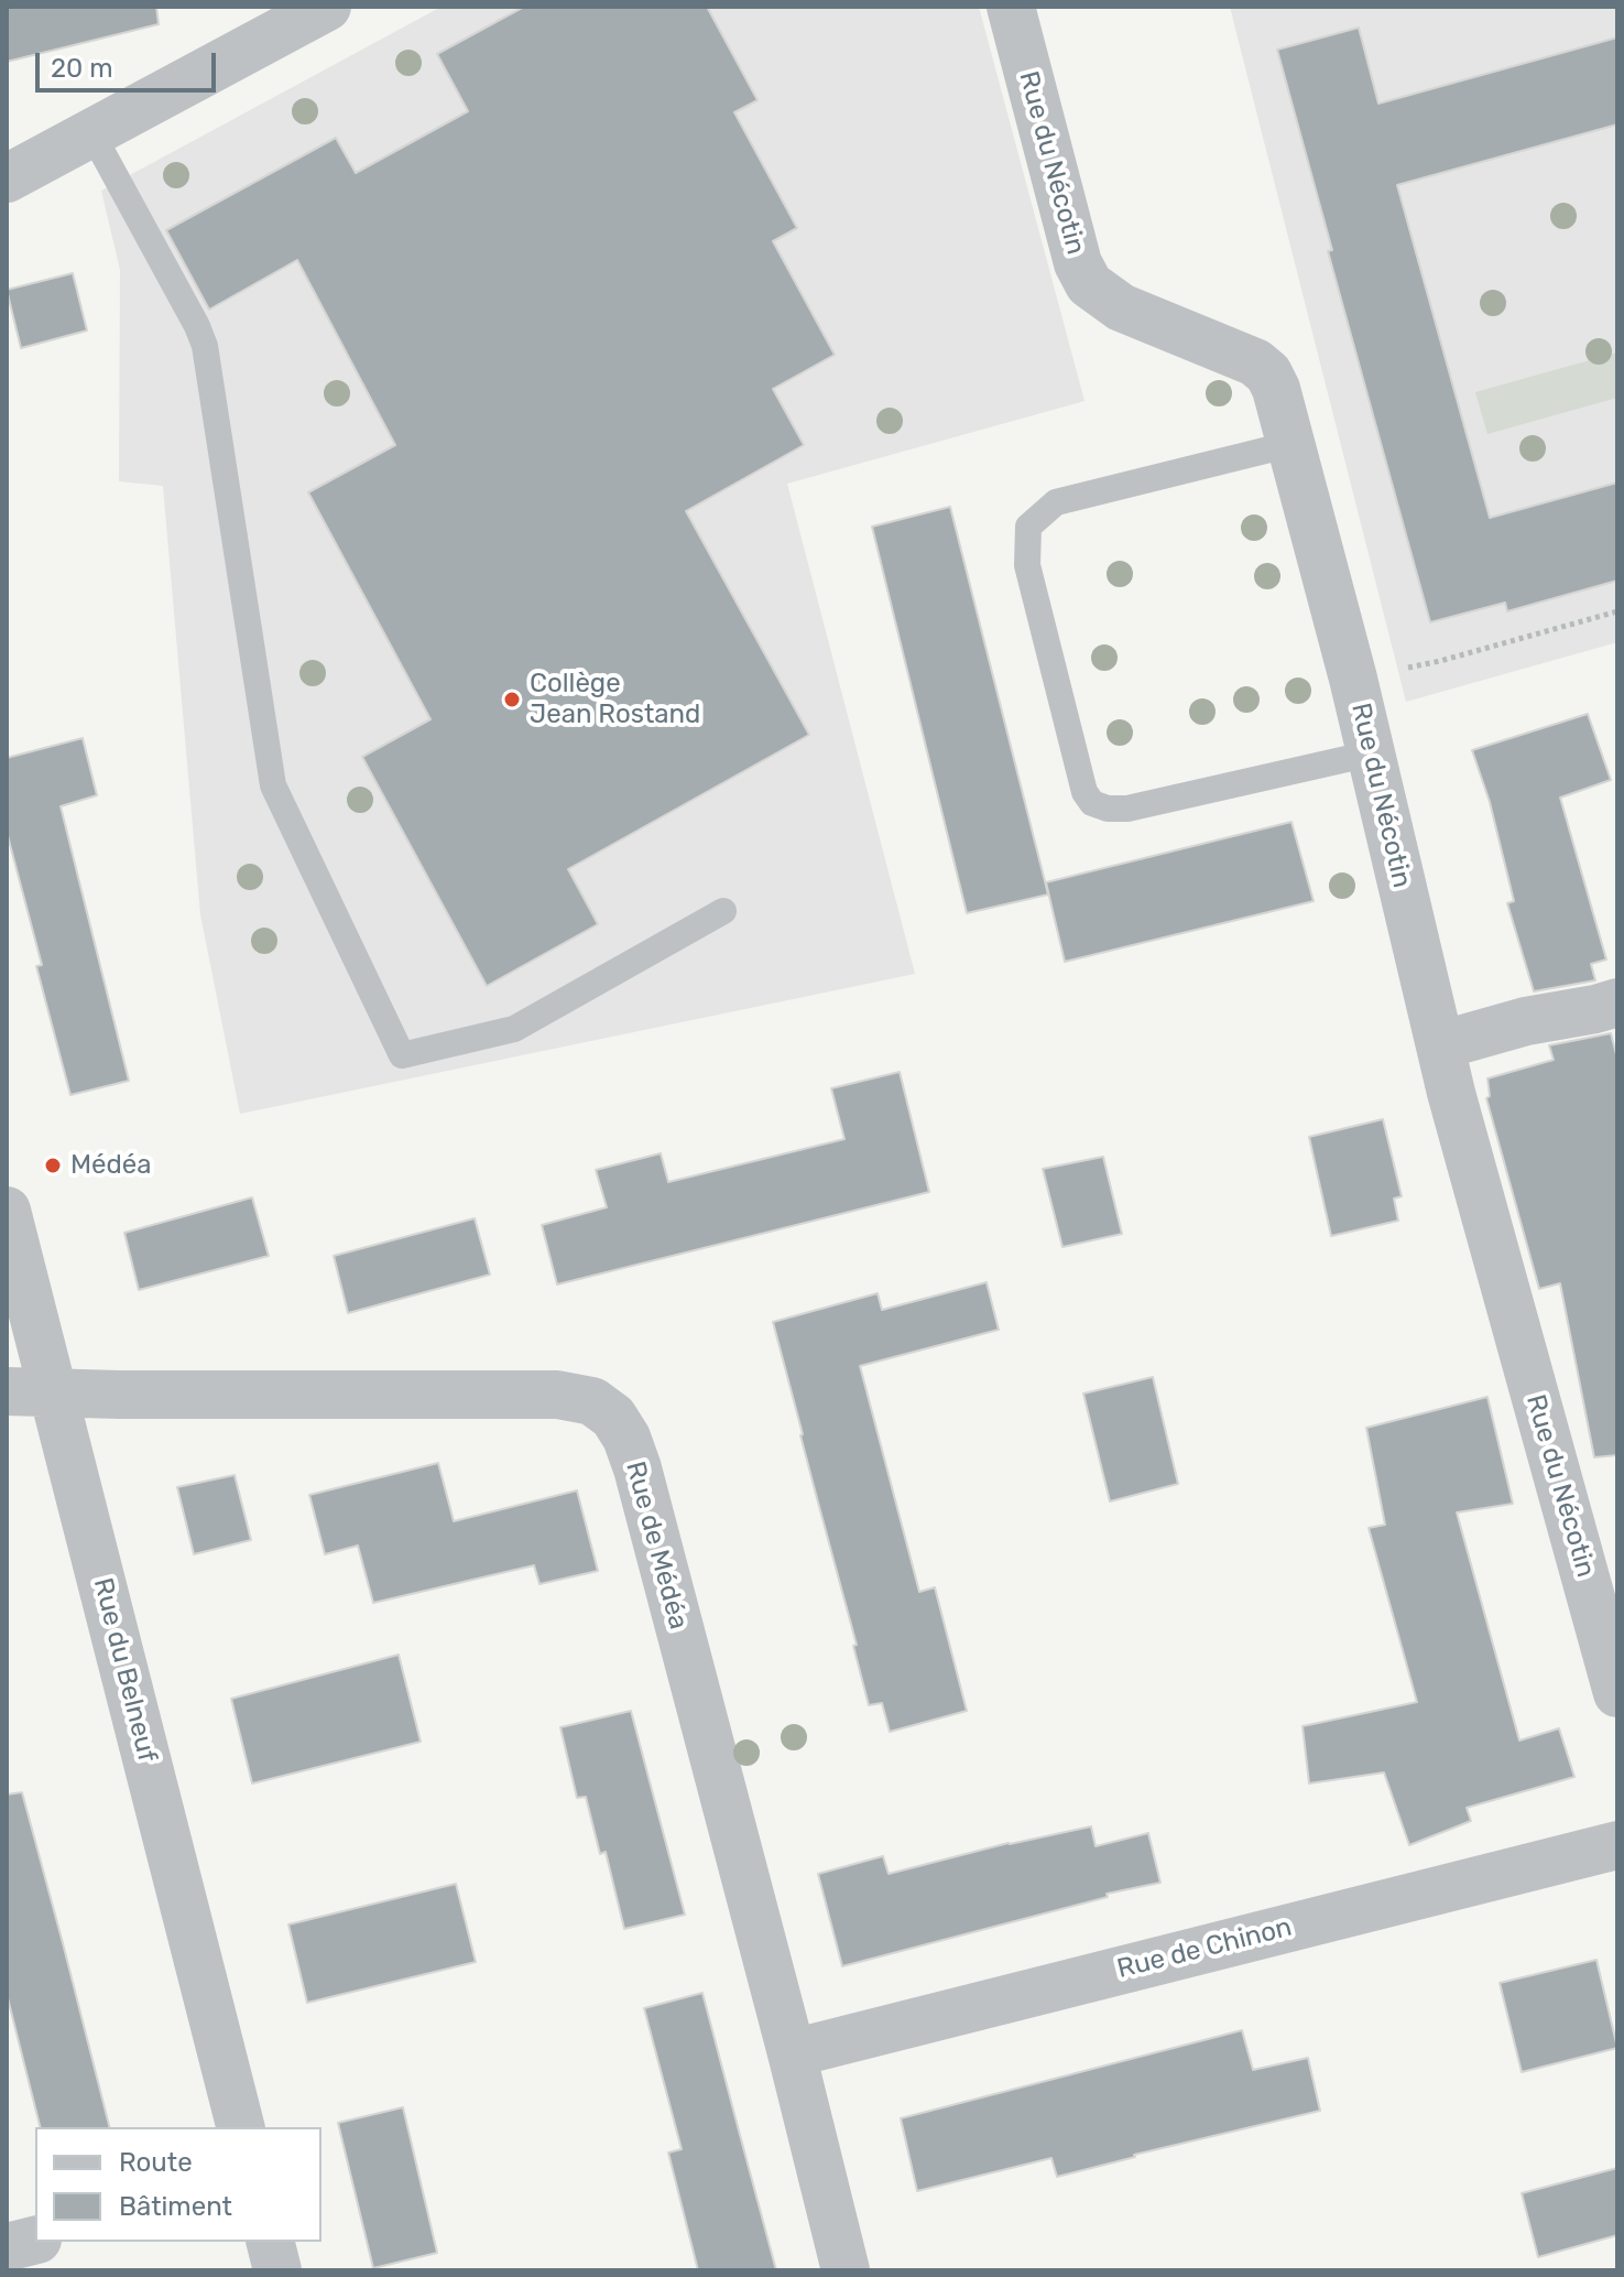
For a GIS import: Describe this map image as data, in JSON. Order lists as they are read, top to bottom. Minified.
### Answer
{"streets":{"street":["Rue du Nécotin","Rue de Médéa","Rue du Belneuf","Rue de Chinon"]},"crossings":[["Rue de Médéa","Rue du Belneuf"],["Rue de Médéa","Rue de Chinon"]],"places":["Collège Jean Rostand","Médéa"],"legend":["Route","Bâtiment"],"scale_bar":"20 m"}
